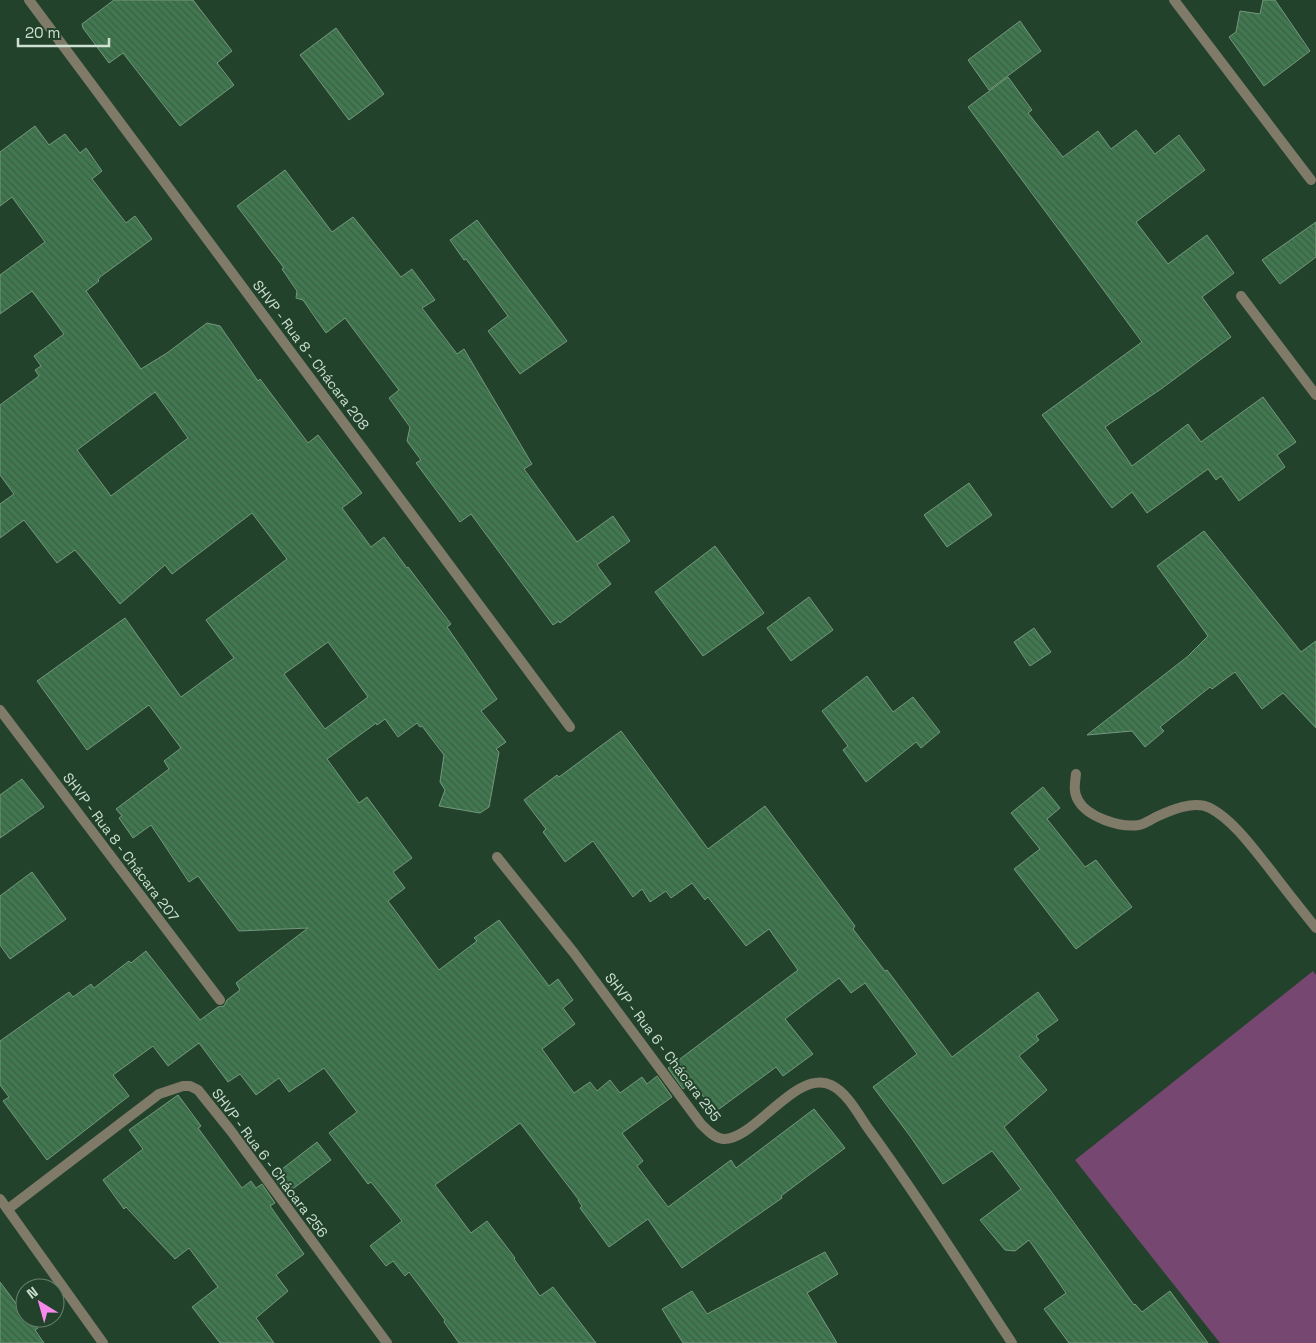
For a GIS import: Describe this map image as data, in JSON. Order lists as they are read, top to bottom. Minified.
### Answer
{"streets":{"street":["SHVP - Rua 8 - Chácara 208","SHVP - Rua 8 - Chácara 207","SHVP - Rua 6 - Chácara 255","SHVP - Rua 6 - Chácara 256"]},"scale_bar":"20 m","north":"top left"}
